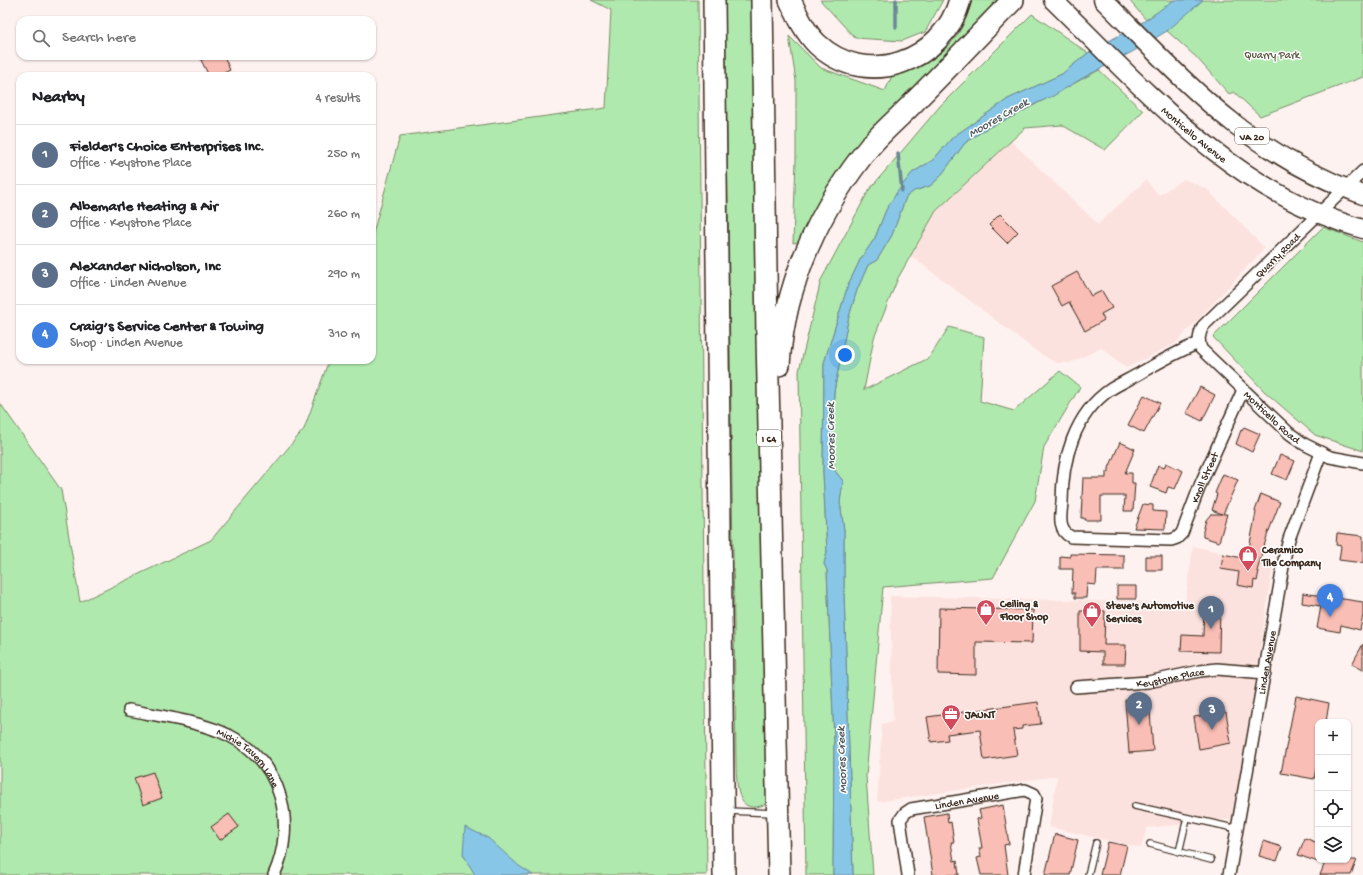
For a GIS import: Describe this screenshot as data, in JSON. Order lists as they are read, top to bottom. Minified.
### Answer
{"streets":{"highway":["I 64"],"main road":["Monticello Avenue","VA 20"],"street":["Quarry Road","Monticello Road","Knoll Street","Linden Avenue","Keystone Place","Michie Tavern Lane"]},"crossings":[["Monticello Avenue","Quarry Road"],["VA 20","Quarry Road"],["Quarry Road","Monticello Road"],["Quarry Road","Knoll Street"],["Monticello Road","Knoll Street"],["Monticello Road","Linden Avenue"],["Linden Avenue","Keystone Place"]],"water":["Moores Creek"],"parks":["Quarry Park"],"places":{"shop":["Ceramico Tile Company","Ceiling & Floor Shop","Steve's Automotive Services"],"office":["JAUNT"]},"page":{"search":"Search here","heading":["Nearby","4 results"],"list":[{"mark":"1","name":"Fielder's Choice Enterprises Inc.","note":"Office · Keystone Place","value":"250 m"},{"mark":"2","name":"Albemarle Heating & Air","note":"Office · Keystone Place","value":"260 m"},{"mark":"3","name":"Alexander Nicholson, Inc","note":"Office · Linden Avenue","value":"290 m"},{"mark":"4","name":"Craig’s Service Center & Towing","note":"Shop · Linden Avenue","value":"310 m"}],"pins":["4","1","2","3"],"map_buttons":["+","−"]}}
